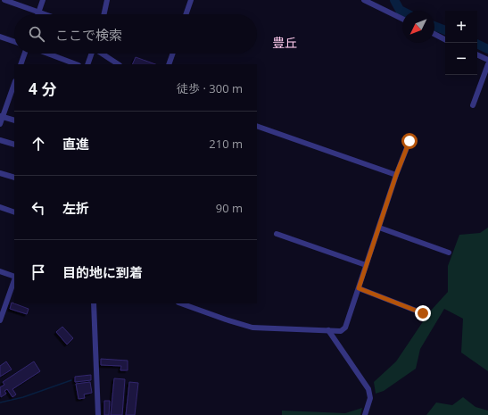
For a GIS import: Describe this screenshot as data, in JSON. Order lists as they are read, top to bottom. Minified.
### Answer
{"districts":["豊丘"],"north":"bottom left","page":{"map_buttons":["+","−"],"search":"ここで検索","heading":["4 分","徒歩 · 300 m"],"list":[["直進","210 m"],["左折","90 m"],"目的地に到着"]}}
